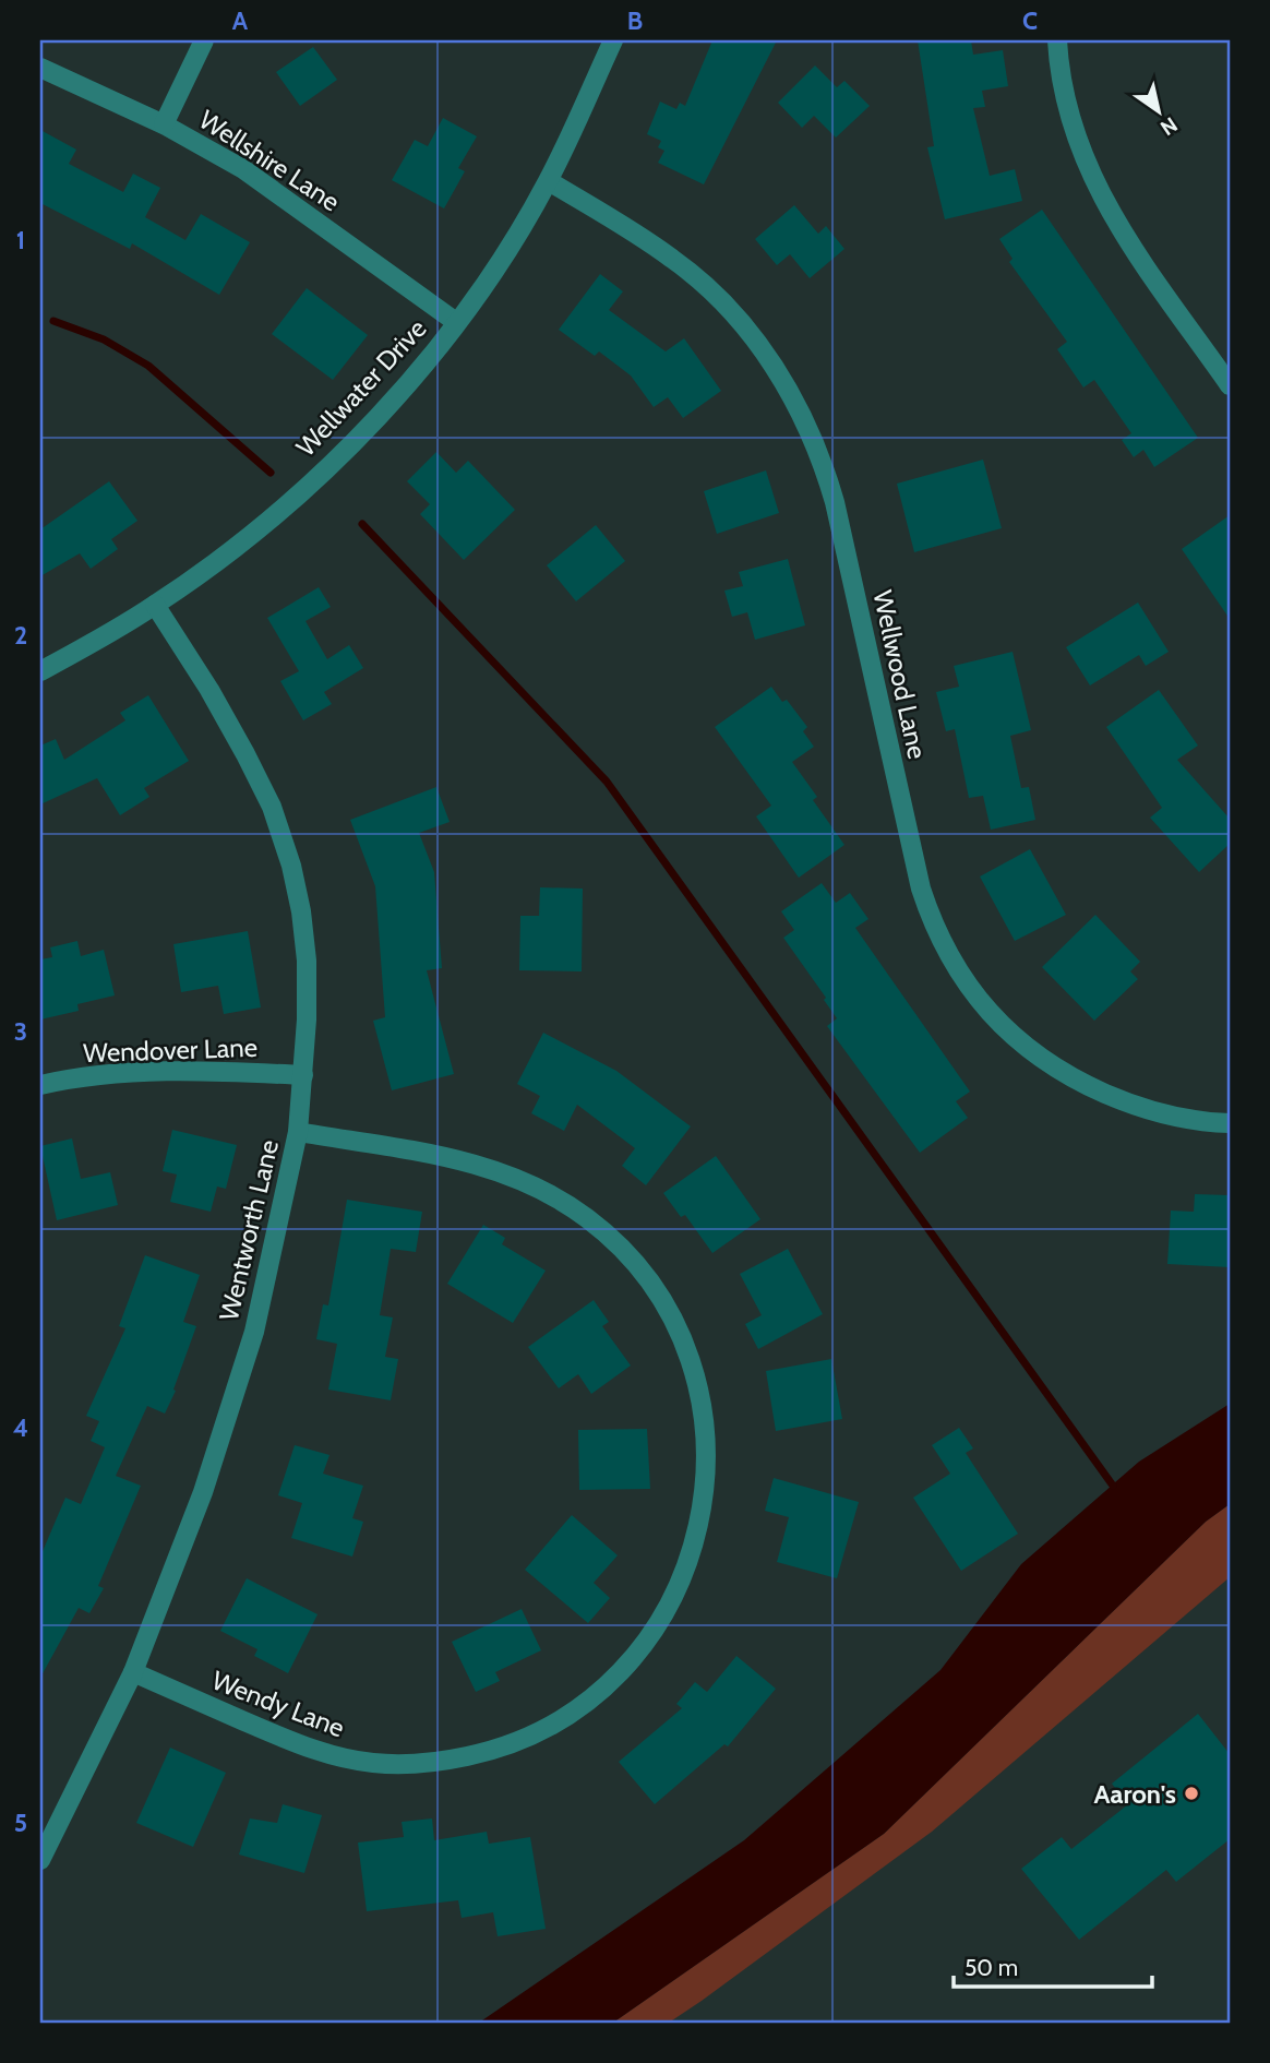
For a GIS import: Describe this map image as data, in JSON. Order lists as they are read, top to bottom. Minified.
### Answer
{"streets":{"street":["Wellshire Lane","Wellwater Drive","Wellwood Lane","Wendover Lane","Wentworth Lane","Wendy Lane"]},"crossings":[["Wellshire Lane","Wellwater Drive"],["Wellwater Drive","Wellwood Lane"],["Wellwater Drive","Wentworth Lane"],["Wendover Lane","Wentworth Lane"],["Wentworth Lane","Wendy Lane"]],"places":["Aaron's"],"scale_bar":"50 m","north":"bottom right","grid":{"columns":["A","B","C"],"rows":["1","2","3","4","5"]}}
